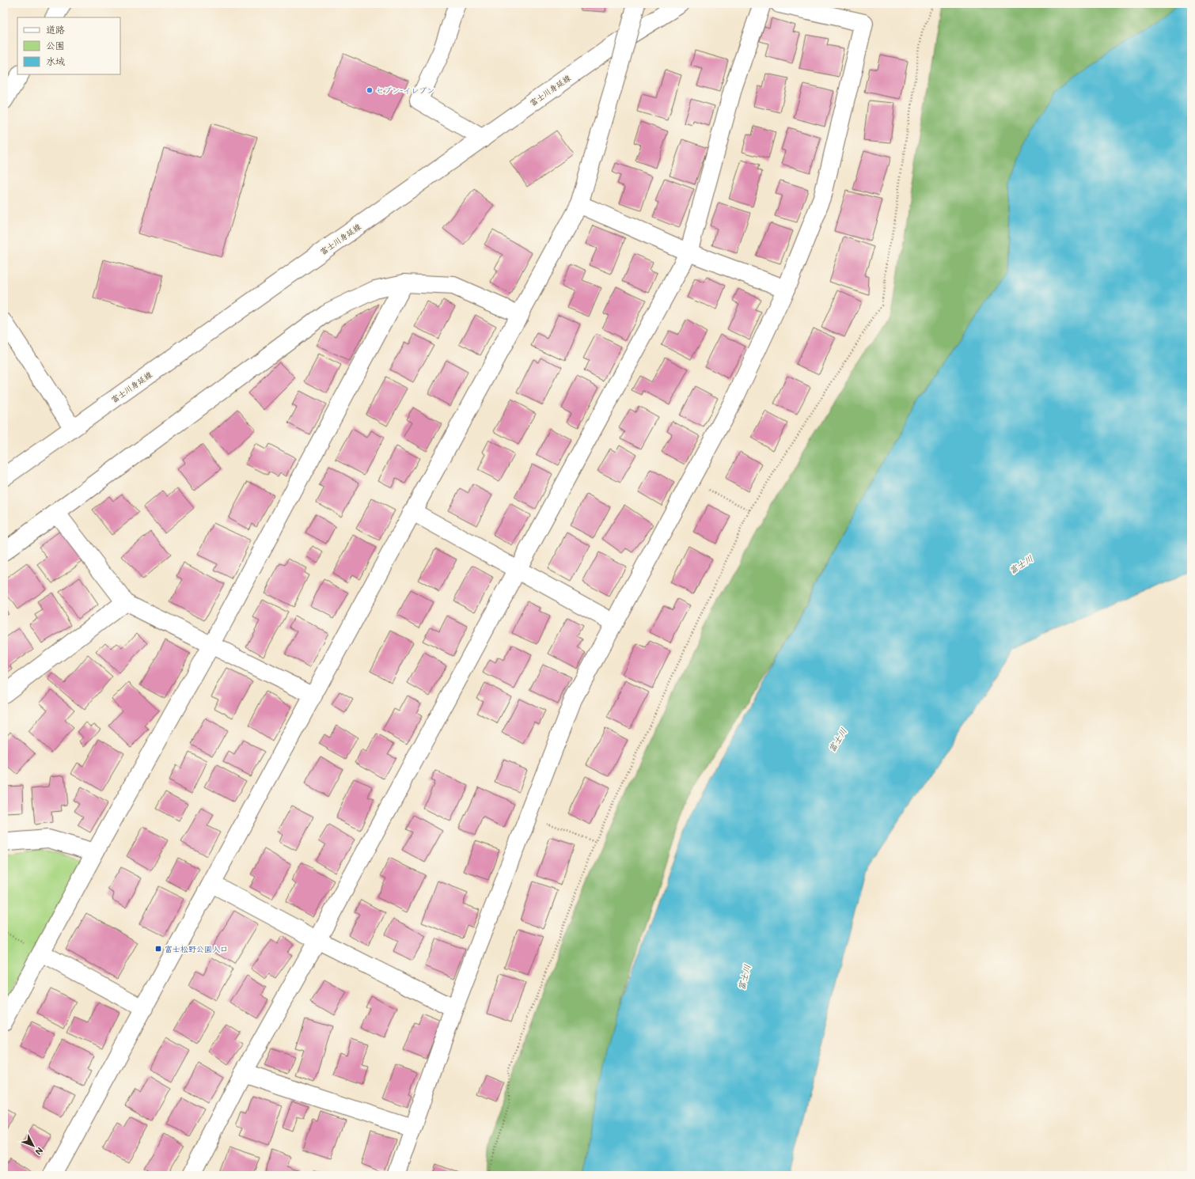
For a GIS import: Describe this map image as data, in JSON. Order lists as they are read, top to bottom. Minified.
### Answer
{"streets":{"street":["富士川身延線"]},"water":["富士川"],"places":{"other":["セブン-イレブン"],"transit":["富士松野公園入口"]},"legend":["道路","公園","水域"],"north":"bottom right"}
